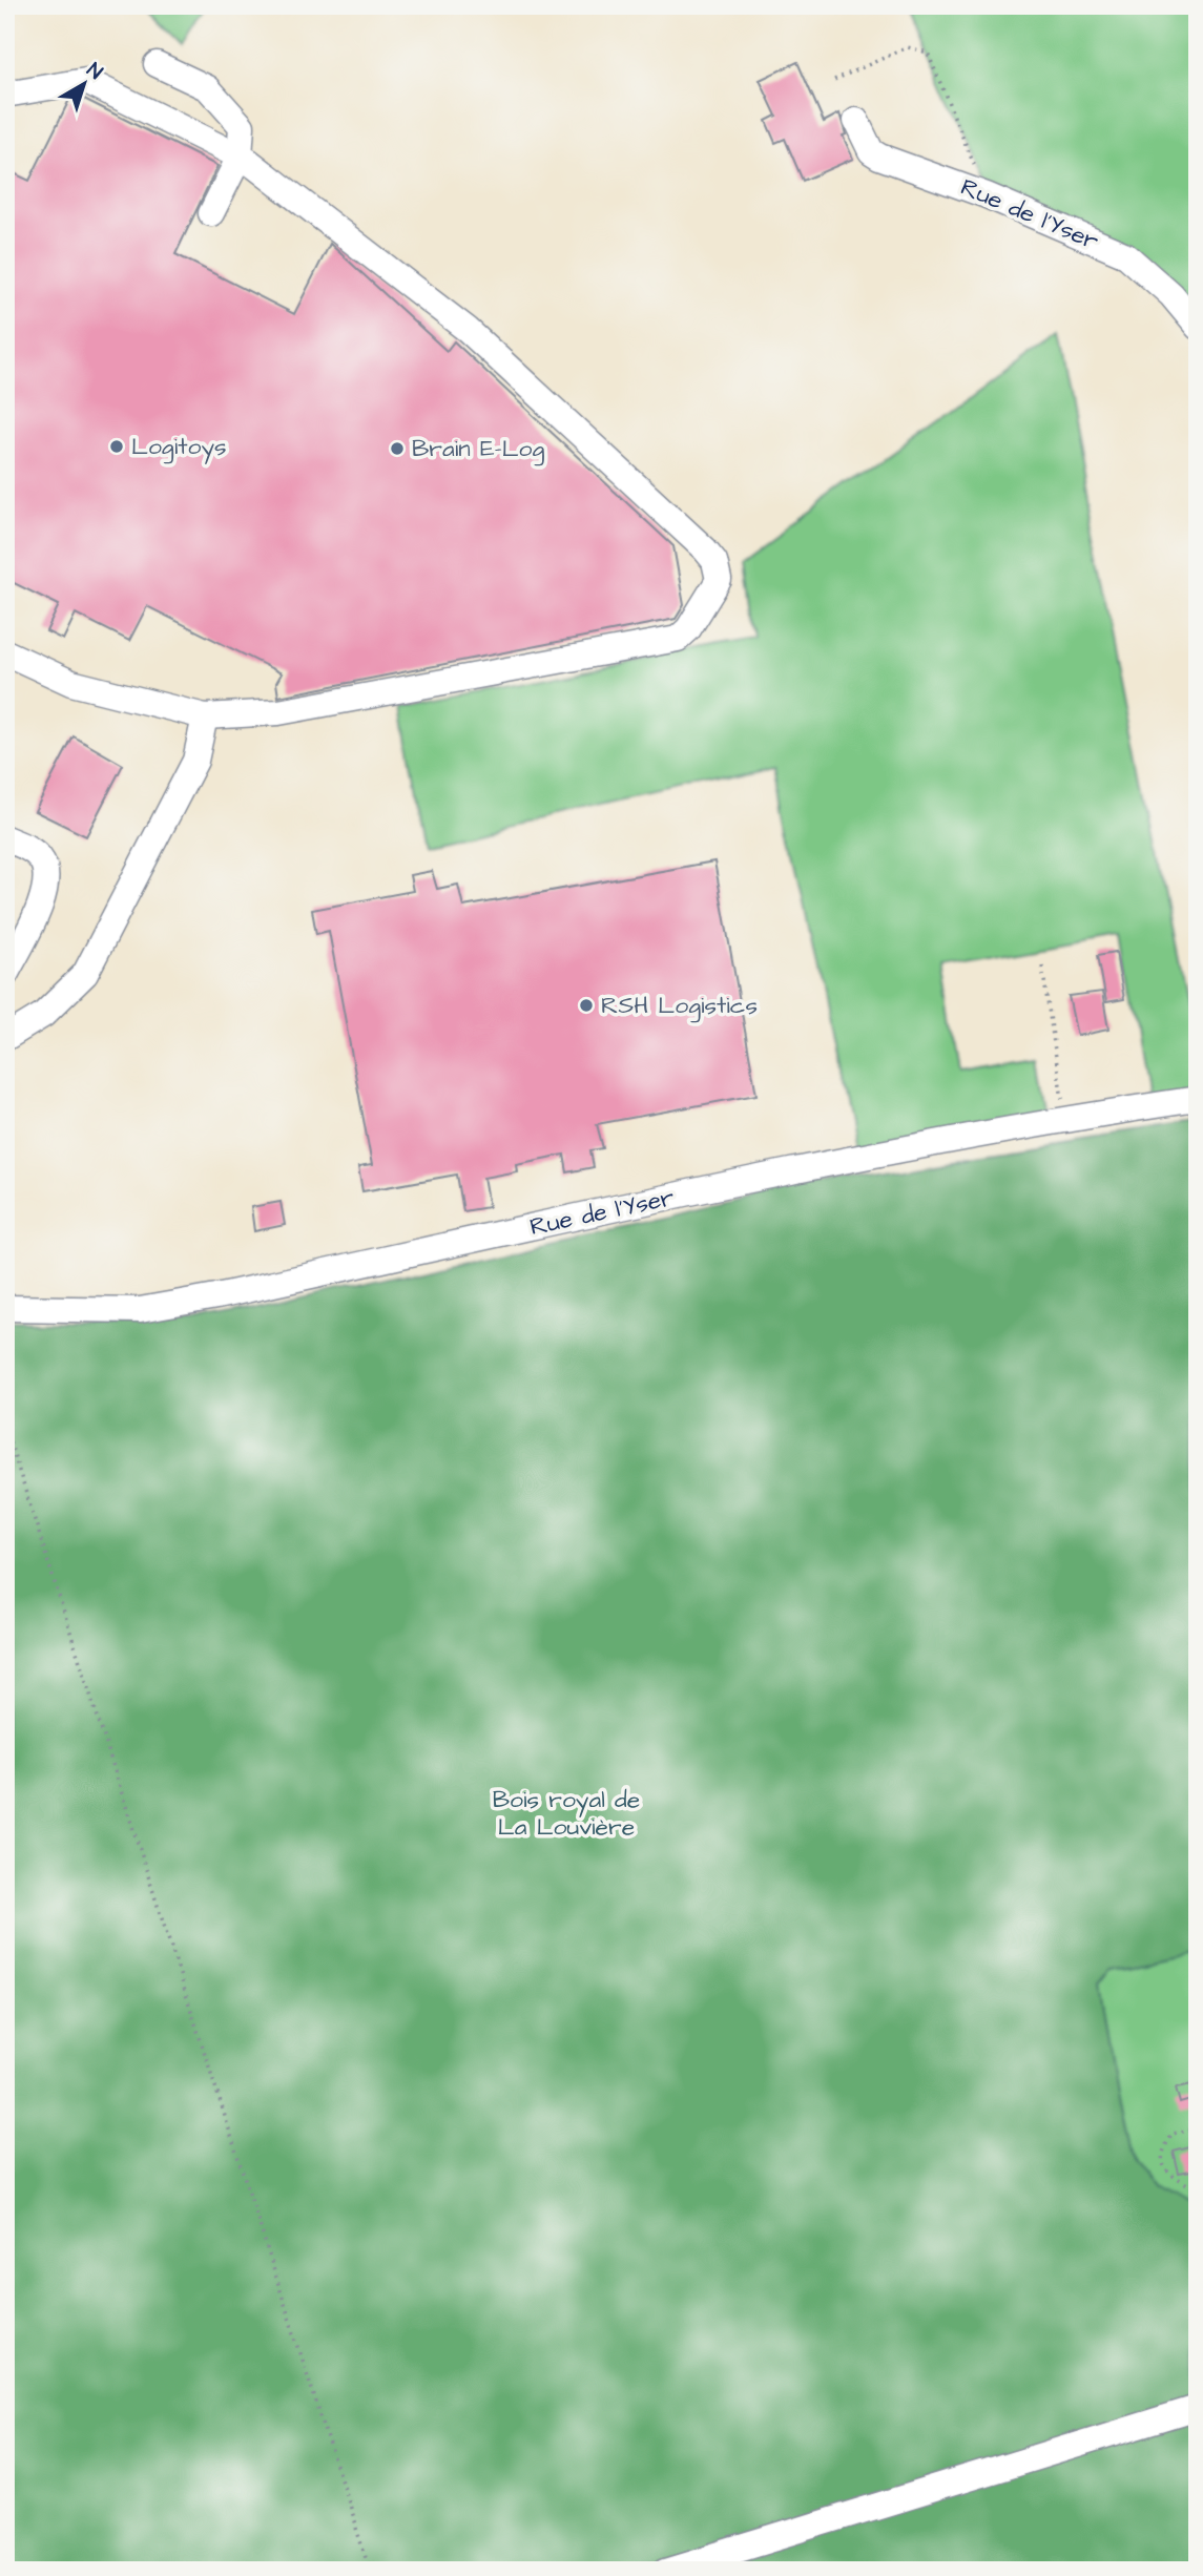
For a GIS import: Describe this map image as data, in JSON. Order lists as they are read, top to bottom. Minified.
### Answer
{"streets":{"street":["Rue de l'Yser"]},"parks":["Bois royal de La Louvière"],"places":["Logitoys","Brain E-Log","RSH Logistics"],"north":"top right"}
